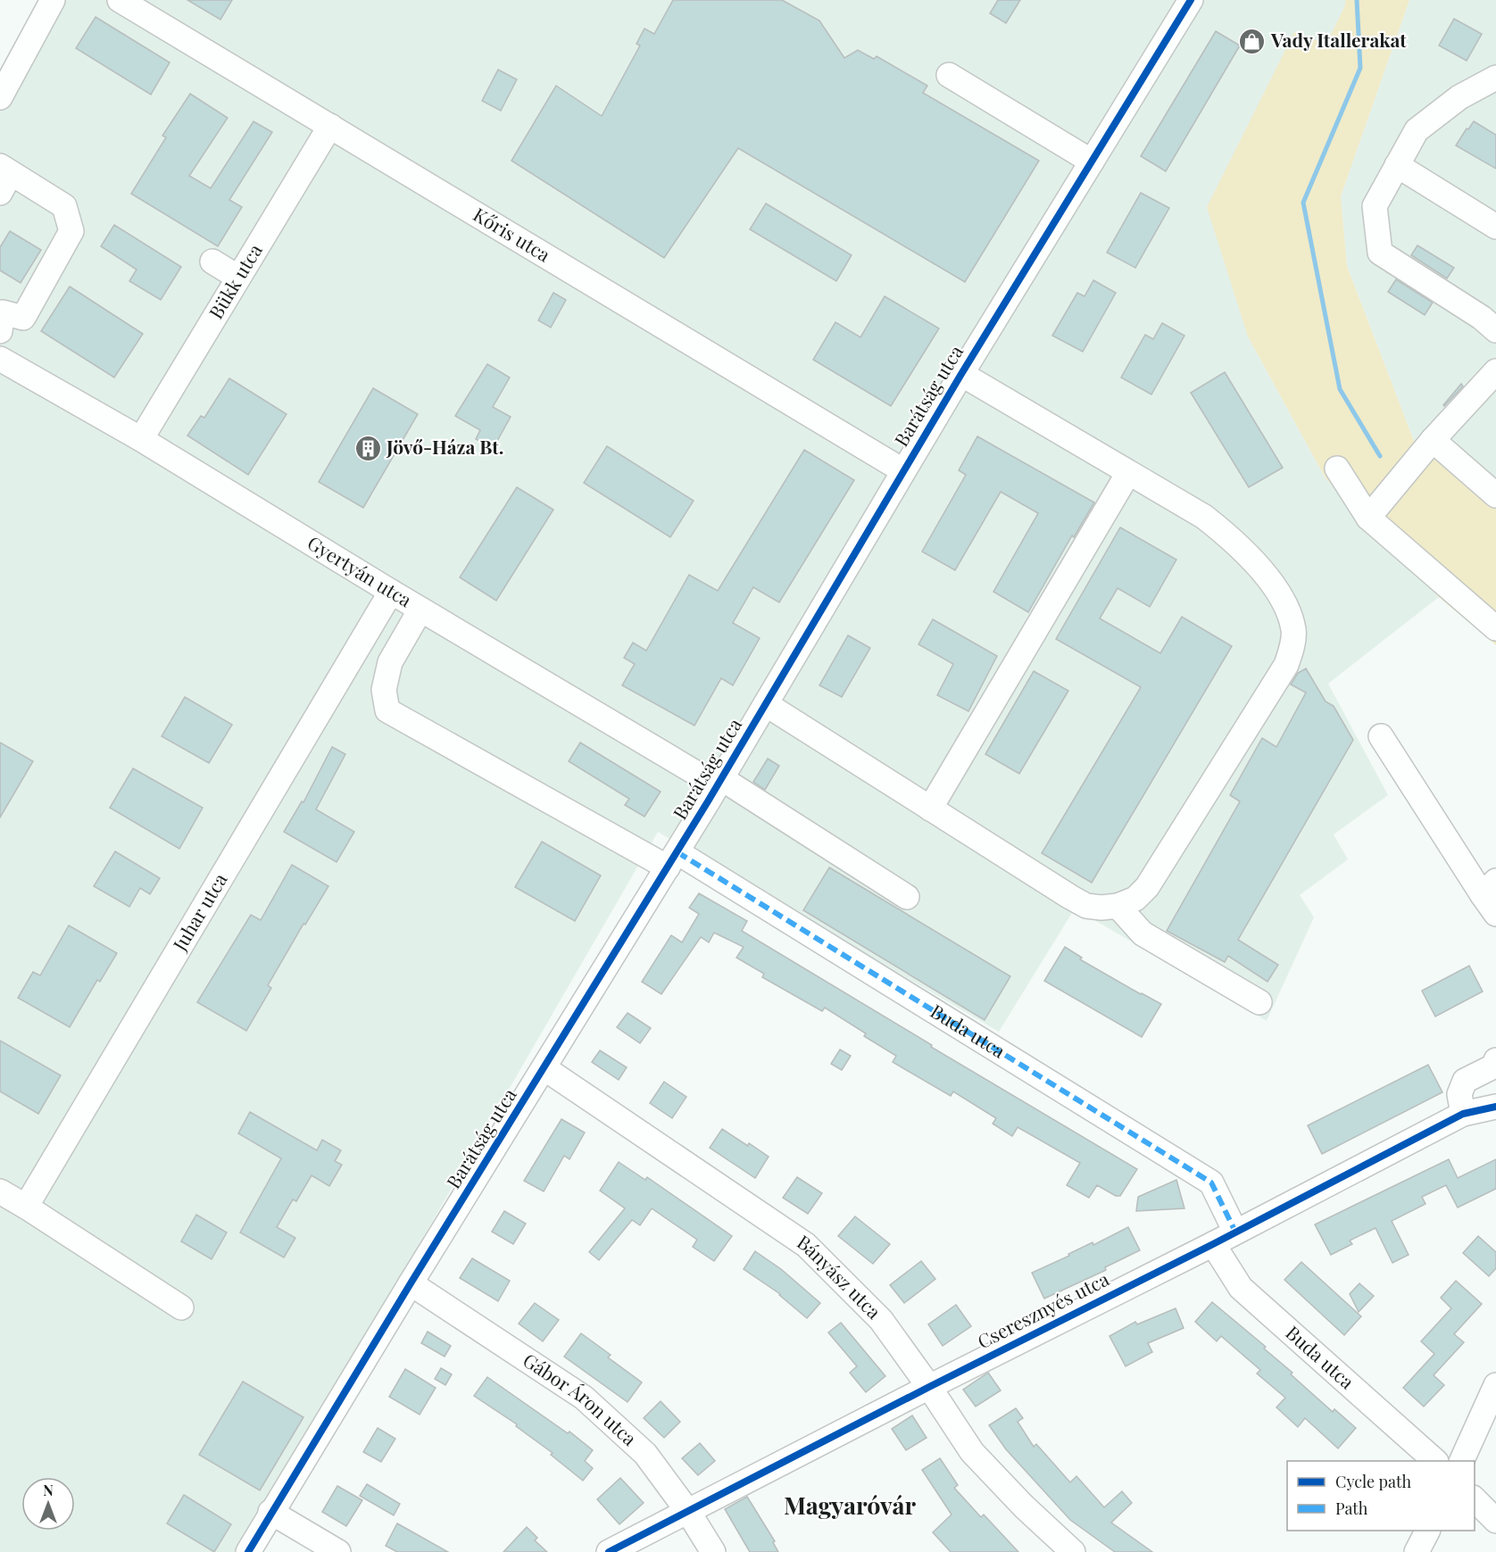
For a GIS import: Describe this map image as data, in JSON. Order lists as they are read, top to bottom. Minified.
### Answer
{"streets":{"street":["Kőris utca","Bükk utca","Barátság utca","Gyertyán utca","Juhar utca","Buda utca","Bányász utca","Cseresznyés utca","Gábor Áron utca"]},"crossings":[["Kőris utca","Bükk utca"],["Kőris utca","Barátság utca"],["Bükk utca","Gyertyán utca"],["Barátság utca","Gyertyán utca"],["Barátság utca","Buda utca"],["Barátság utca","Bányász utca"],["Barátság utca","Gábor Áron utca"],["Gyertyán utca","Juhar utca"],["Gyertyán utca","Buda utca"],["Buda utca","Cseresznyés utca"],["Bányász utca","Cseresznyés utca"],["Cseresznyés utca","Gábor Áron utca"]],"districts":["Magyaróvár"],"places":{"shop":["Vady Itallerakat"],"building":["Jövő-Háza Bt."]},"legend":["Cycle path","Path"],"north":"top"}
